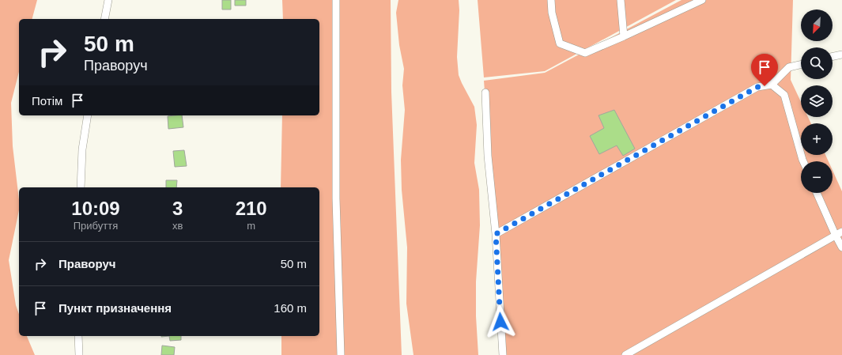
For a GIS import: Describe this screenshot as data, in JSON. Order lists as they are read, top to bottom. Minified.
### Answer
{"north":"bottom left","page":{"map_buttons":["+","−"],"turn":["50 m","Праворуч"],"then":"Потім","eta":["10:09","Прибуття","3","хв","210","m"],"list":[{"name":"Праворуч","value":"50 m"},{"name":"Пункт призначення","value":"160 m"}]}}
